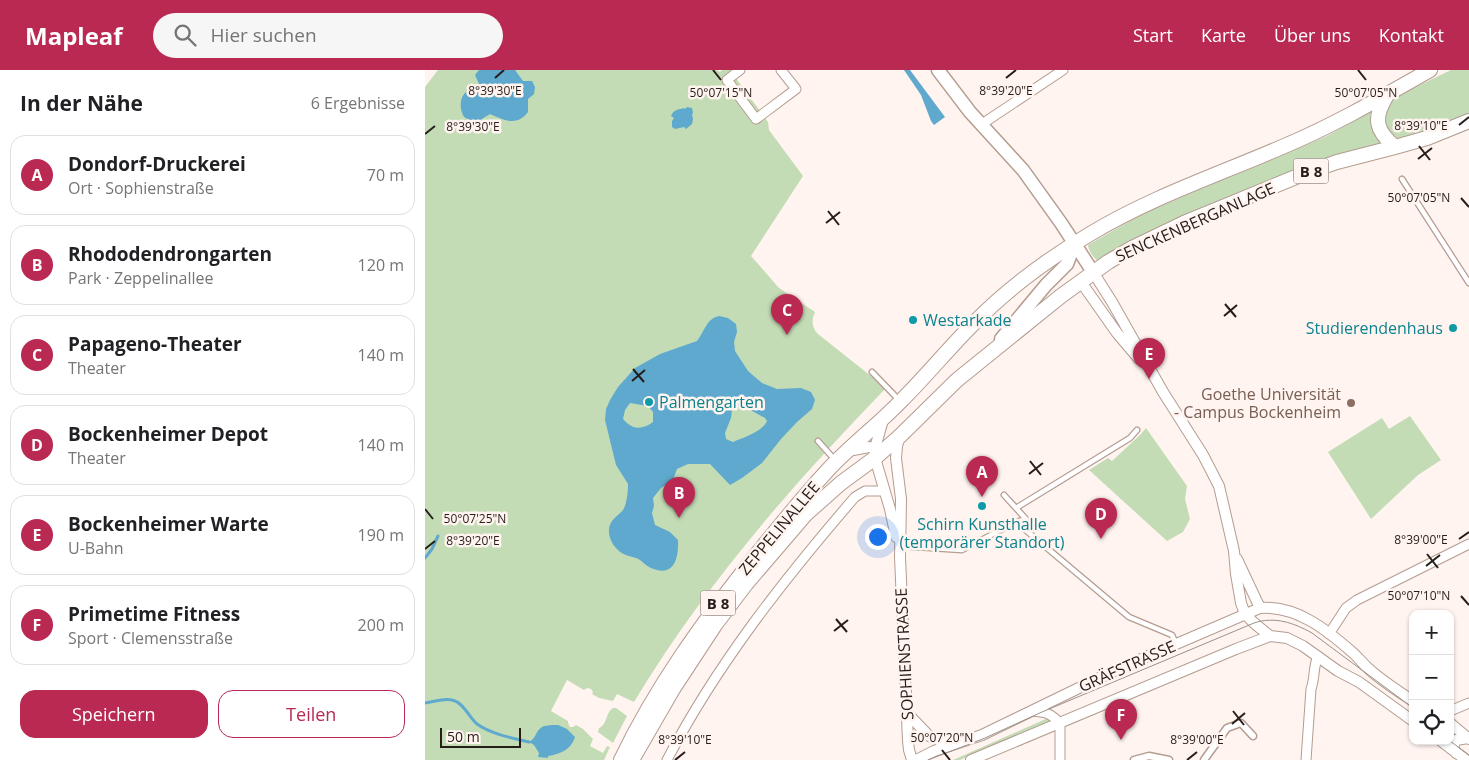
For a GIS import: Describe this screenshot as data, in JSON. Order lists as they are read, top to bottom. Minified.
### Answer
{"streets":{"main road":["B 8","SENCKENBERGANLAGE","ZEPPELINALLEE"],"street":["SOPHIENSTRASSE","GRÄFSTRASSE"]},"crossings":[["SENCKENBERGANLAGE","ZEPPELINALLEE"],["ZEPPELINALLEE","SOPHIENSTRASSE"]],"places":["Westarkade","Studierendenhaus","Palmengarten","Goethe Universität - Campus Bockenheim","Schirn Kunsthalle (temporärer Standort)"],"scale_bar":"50 m","page":{"header":"Mapleaf","search":"Hier suchen","nav":["Start","Karte","Über uns","Kontakt"],"heading":["In der Nähe","6 Ergebnisse"],"list":[{"mark":"A","name":"Dondorf-Druckerei","note":"Ort · Sophienstraße","value":"70 m"},{"mark":"B","name":"Rhododendrongarten","note":"Park · Zeppelinallee","value":"120 m"},{"mark":"C","name":"Papageno-Theater","note":"Theater","value":"140 m"},{"mark":"D","name":"Bockenheimer Depot","note":"Theater","value":"140 m"},{"mark":"E","name":"Bockenheimer Warte","note":"U-Bahn","value":"190 m"},{"mark":"F","name":"Primetime Fitness","note":"Sport · Clemensstraße","value":"200 m"}],"pins":["C","E","A","B","D","F"],"map_buttons":["+","−"],"buttons":["Speichern","Teilen"],"scale":"50 m"},"coordinates":["8°39'30\"E","8°39'20\"E","50°07'15\"N","50°07'05\"N","8°39'10\"E","50°07'25\"N","8°39'00\"E","50°07'10\"N","50°07'20\"N"]}
